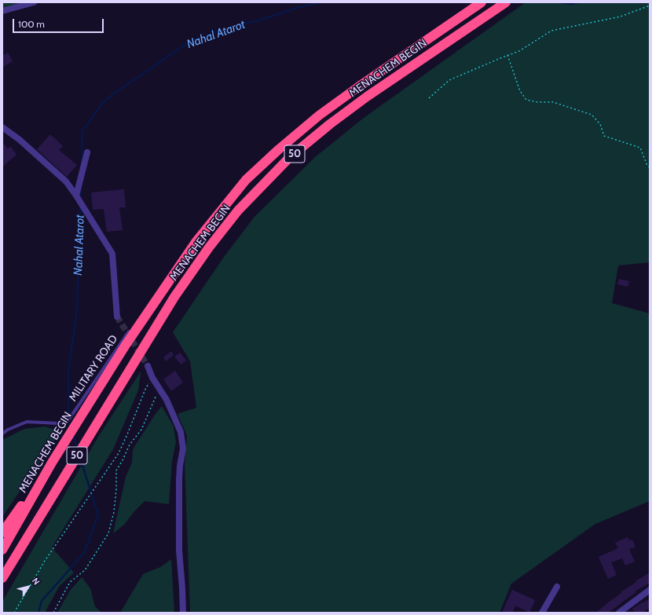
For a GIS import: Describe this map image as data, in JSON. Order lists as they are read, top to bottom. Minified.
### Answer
{"streets":{"highway":["MENACHEM BEGIN","50"],"lane":["MILITARY ROAD"]},"water":["Nahal Atarot"],"scale_bar":"100 m","north":"top right"}
